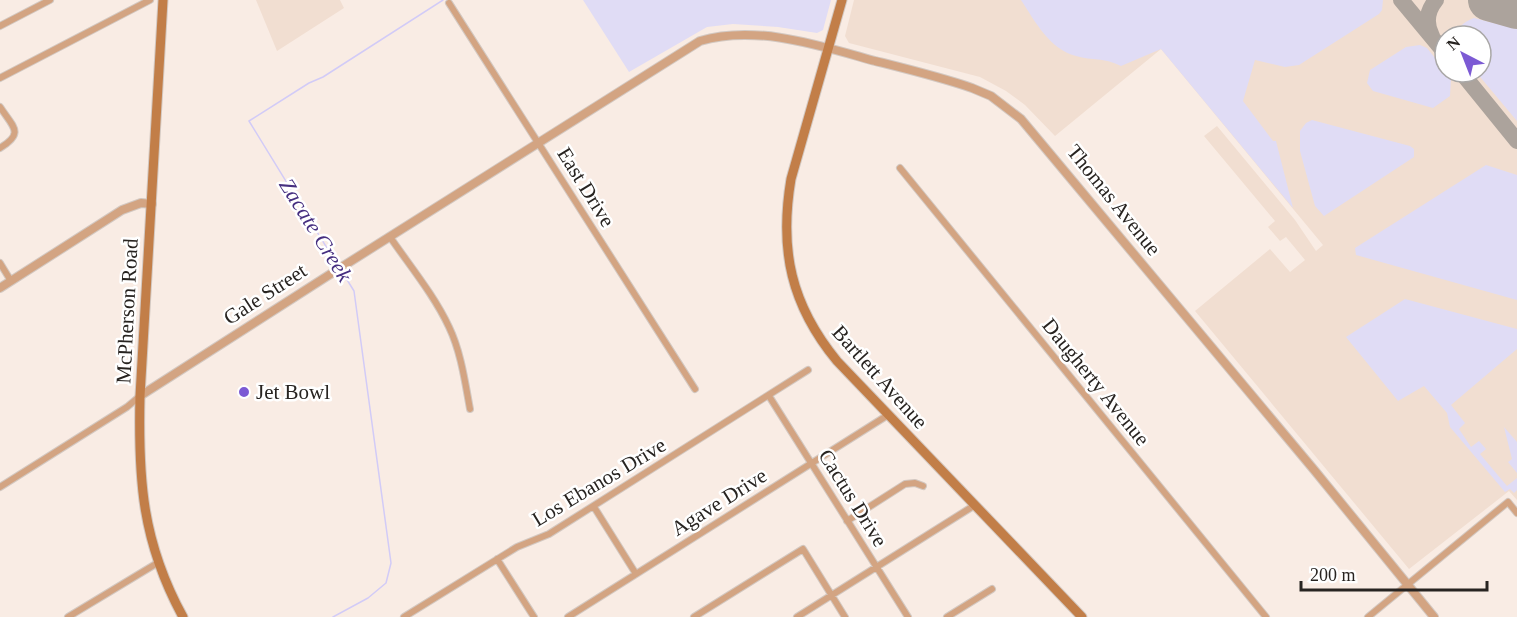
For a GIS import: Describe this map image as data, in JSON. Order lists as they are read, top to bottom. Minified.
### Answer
{"streets":{"main road":["McPherson Road","Bartlett Avenue"],"street":["East Drive","Thomas Avenue","Gale Street","Daugherty Avenue","Los Ebanos Drive","Cactus Drive","Agave Drive"]},"crossings":[["East Drive","Gale Street"],["Thomas Avenue","Gale Street"],["Thomas Avenue","Bartlett Avenue"],["Gale Street","McPherson Road"],["Bartlett Avenue","Agave Drive"],["Los Ebanos Drive","Cactus Drive"],["Cactus Drive","Agave Drive"]],"water":["Zacate Creek"],"places":["Jet Bowl"],"scale_bar":"200 m","north":"top left"}
